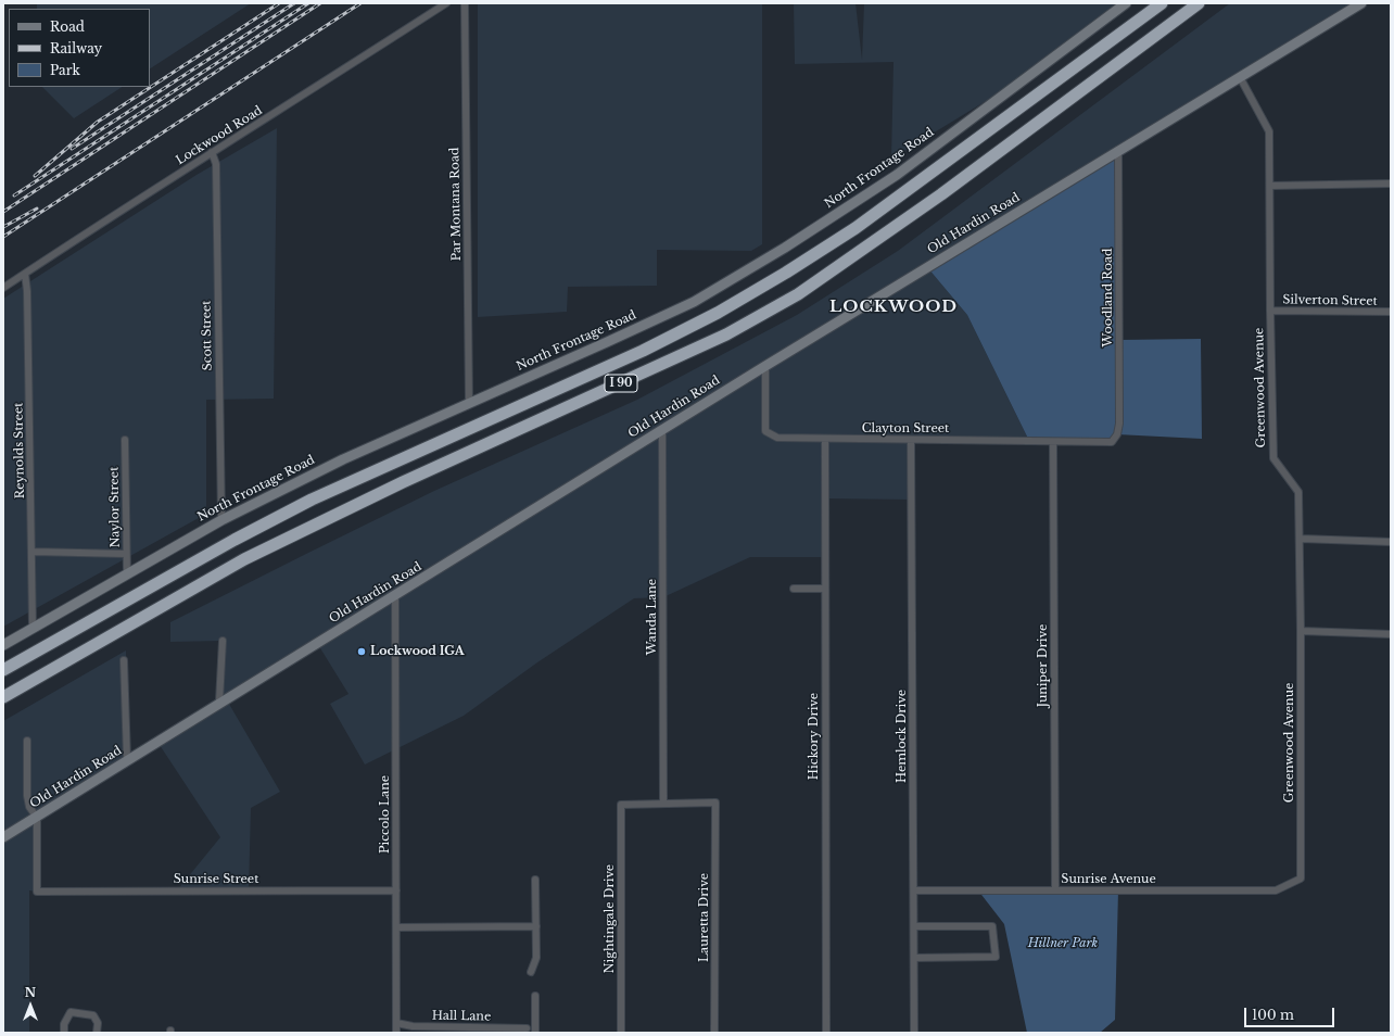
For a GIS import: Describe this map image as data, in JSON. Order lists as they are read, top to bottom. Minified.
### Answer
{"streets":{"highway":["I 90"],"main road":["North Frontage Road","Old Hardin Road"],"street":["Lockwood Road","Par Montana Road","Woodland Road","Silverton Street","Scott Street","Greenwood Avenue","Clayton Street","Reynolds Street","Naylor Street","Wanda Lane","Juniper Drive","Hickory Drive","Hemlock Drive","Piccolo Lane","Sunrise Street","Sunrise Avenue","Lauretta Drive","Nightingale Drive","Hall Lane"]},"crossings":[["Lockwood Road","Scott Street"],["Lockwood Road","Reynolds Street"],["North Frontage Road","Par Montana Road"],["North Frontage Road","Scott Street"],["North Frontage Road","Reynolds Street"],["North Frontage Road","Naylor Street"],["Old Hardin Road","Woodland Road"],["Old Hardin Road","Greenwood Avenue"],["Old Hardin Road","Clayton Street"],["Old Hardin Road","Wanda Lane"],["Old Hardin Road","Piccolo Lane"],["Old Hardin Road","Sunrise Street"],["Woodland Road","Clayton Street"],["Silverton Street","Greenwood Avenue"],["Greenwood Avenue","Sunrise Avenue"],["Clayton Street","Juniper Drive"],["Clayton Street","Hickory Drive"],["Clayton Street","Hemlock Drive"],["Wanda Lane","Lauretta Drive"],["Wanda Lane","Nightingale Drive"],["Juniper Drive","Sunrise Avenue"],["Hemlock Drive","Sunrise Avenue"],["Piccolo Lane","Sunrise Street"],["Piccolo Lane","Hall Lane"],["Lauretta Drive","Nightingale Drive"]],"districts":["LOCKWOOD"],"parks":["Hillner Park"],"places":["Lockwood IGA"],"legend":["Road","Railway","Park"],"scale_bar":"100 m","north":"top"}
